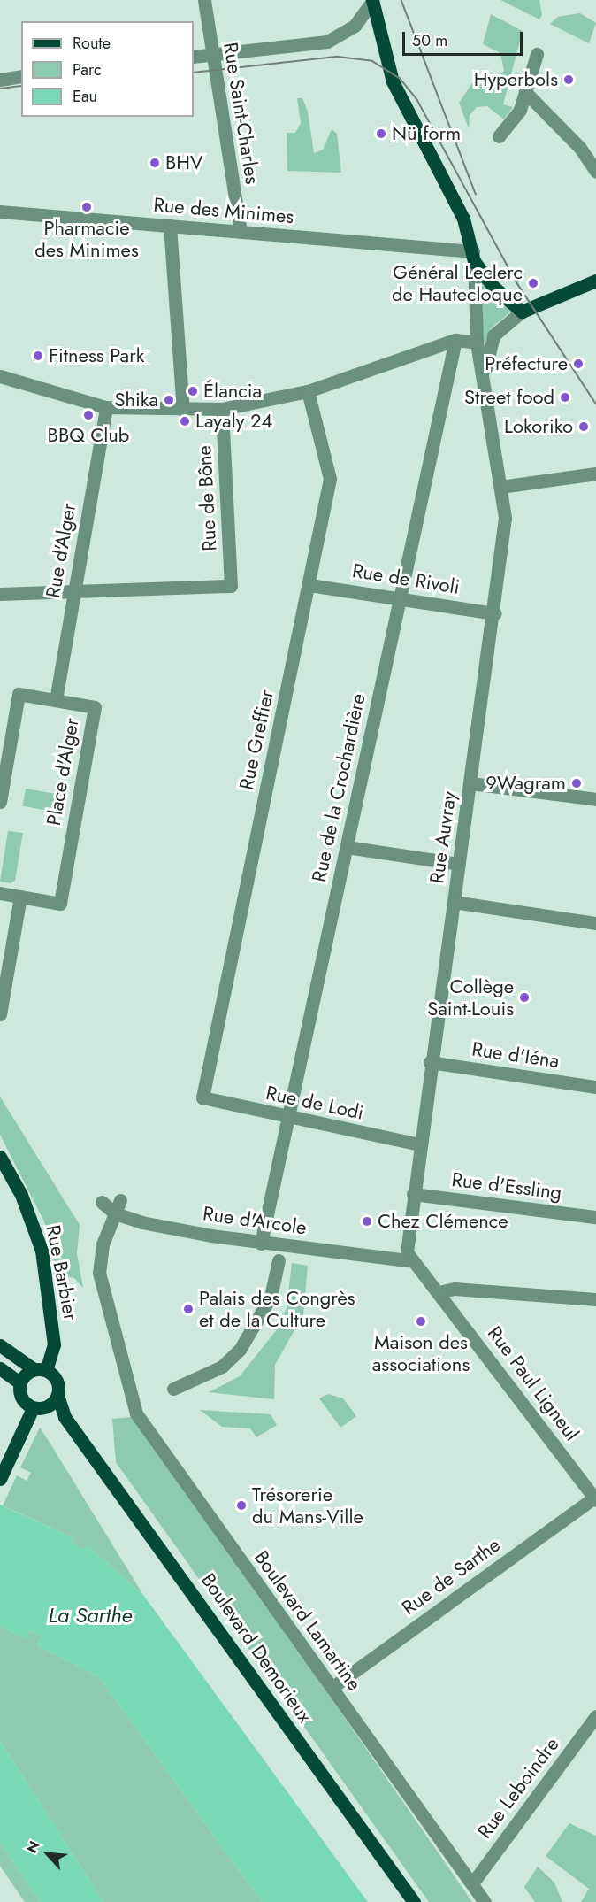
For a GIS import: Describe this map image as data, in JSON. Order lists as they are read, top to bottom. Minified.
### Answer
{"streets":{"main road":["Rue Barbier","Boulevard Demorieux"],"street":["Rue Saint-Charles","Rue des Minimes","Rue de Bône","Rue d'Alger","Rue de Rivoli","Rue Greffier","Place d'Alger","Rue de la Crochardière","Rue Auvray","Rue d'Iéna","Rue de Lodi","Rue d'Essling","Rue d'Arcole","Rue Paul Ligneul","Rue de Sarthe","Boulevard Lamartine","Rue Leboindre"]},"crossings":[["Rue Saint-Charles","Rue des Minimes"],["Rue de Bône","Rue d'Alger"],["Rue d'Alger","Place d'Alger"],["Rue de Rivoli","Rue Greffier"],["Rue de Rivoli","Rue de la Crochardière"],["Rue de Rivoli","Rue Auvray"],["Rue Greffier","Rue de Lodi"],["Rue de la Crochardière","Rue de Lodi"],["Rue de la Crochardière","Rue d'Arcole"],["Rue Auvray","Rue d'Iéna"],["Rue Auvray","Rue de Lodi"],["Rue Auvray","Rue d'Essling"],["Rue Auvray","Rue d'Arcole"],["Rue d'Arcole","Boulevard Lamartine"],["Rue Barbier","Boulevard Demorieux"],["Rue Paul Ligneul","Rue de Sarthe"],["Rue de Sarthe","Boulevard Lamartine"],["Boulevard Lamartine","Rue Leboindre"]],"water":["La Sarthe"],"places":["Hyperbols","Nü form","BHV","Pharmacie des Minimes","Général Leclerc de Hautecloque","Fitness Park","Préfecture","Élancia","Street food","Shika","BBQ Club","Layaly 24","Lokoriko","9Wagram","Collège Saint-Louis","Chez Clémence","Palais des Congrès et de la Culture","Maison des associations","Trésorerie du Mans-Ville"],"legend":["Route","Parc","Eau"],"scale_bar":"50 m","north":"top left"}
